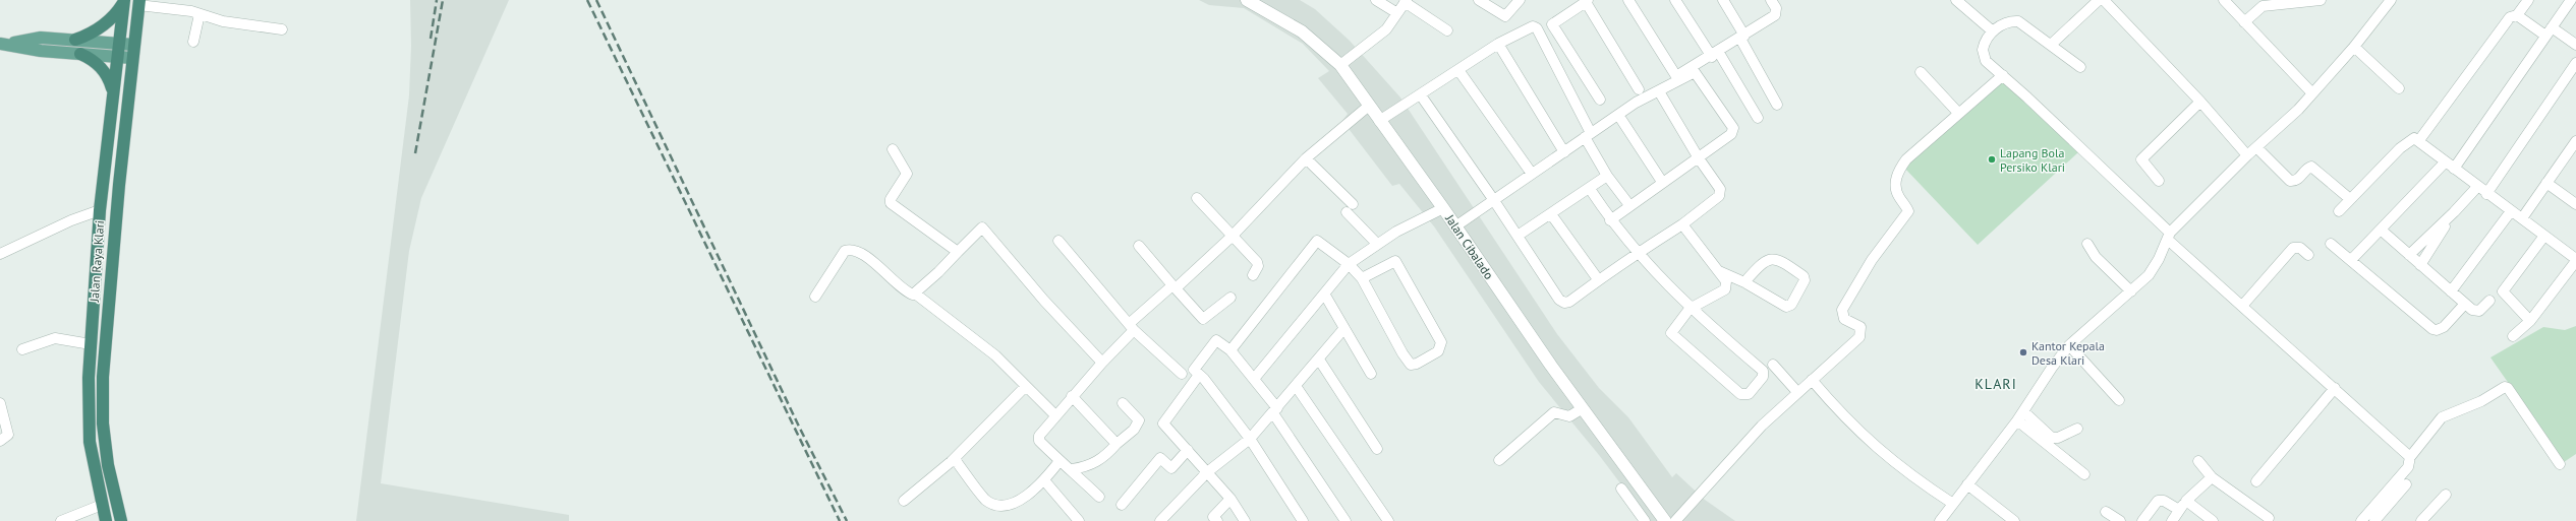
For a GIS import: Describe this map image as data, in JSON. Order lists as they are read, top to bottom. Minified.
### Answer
{"streets":{"highway":["Jalan Raya Klari"],"street":["Jalan Cibalado"]},"districts":["KLARI"],"places":["Lapang Bola Persiko Klari","Kantor Kepala Desa Klari"]}
